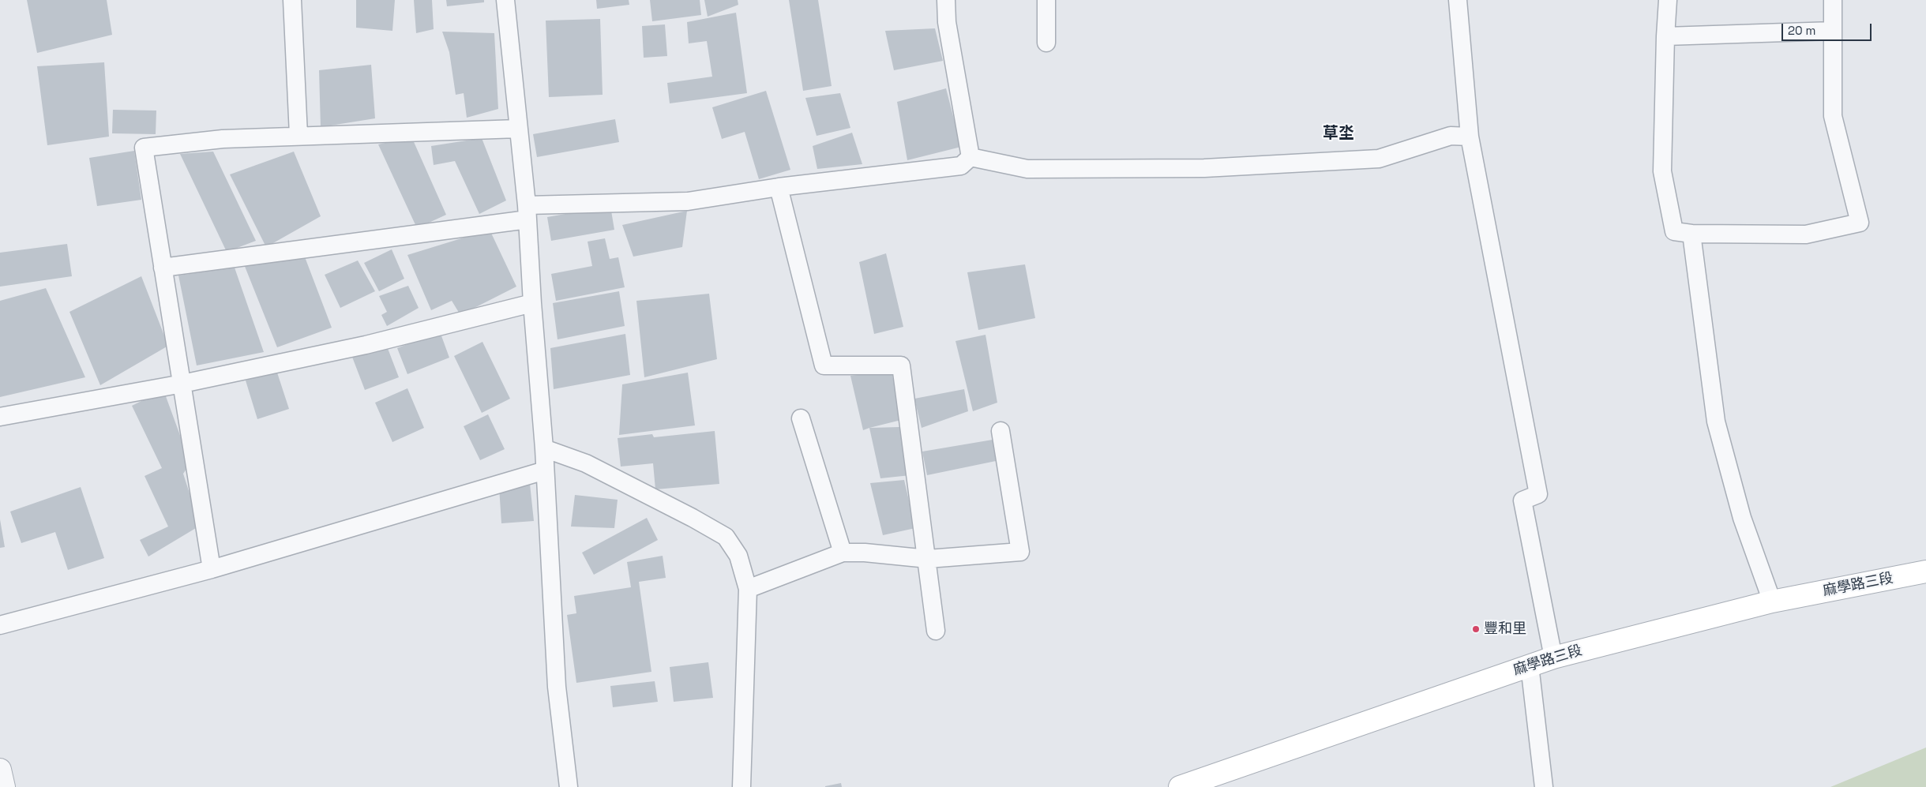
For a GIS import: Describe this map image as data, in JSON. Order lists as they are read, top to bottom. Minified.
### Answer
{"streets":{"main road":["麻學路三段"]},"districts":["草坔"],"places":["豐和里"],"scale_bar":"20 m"}
